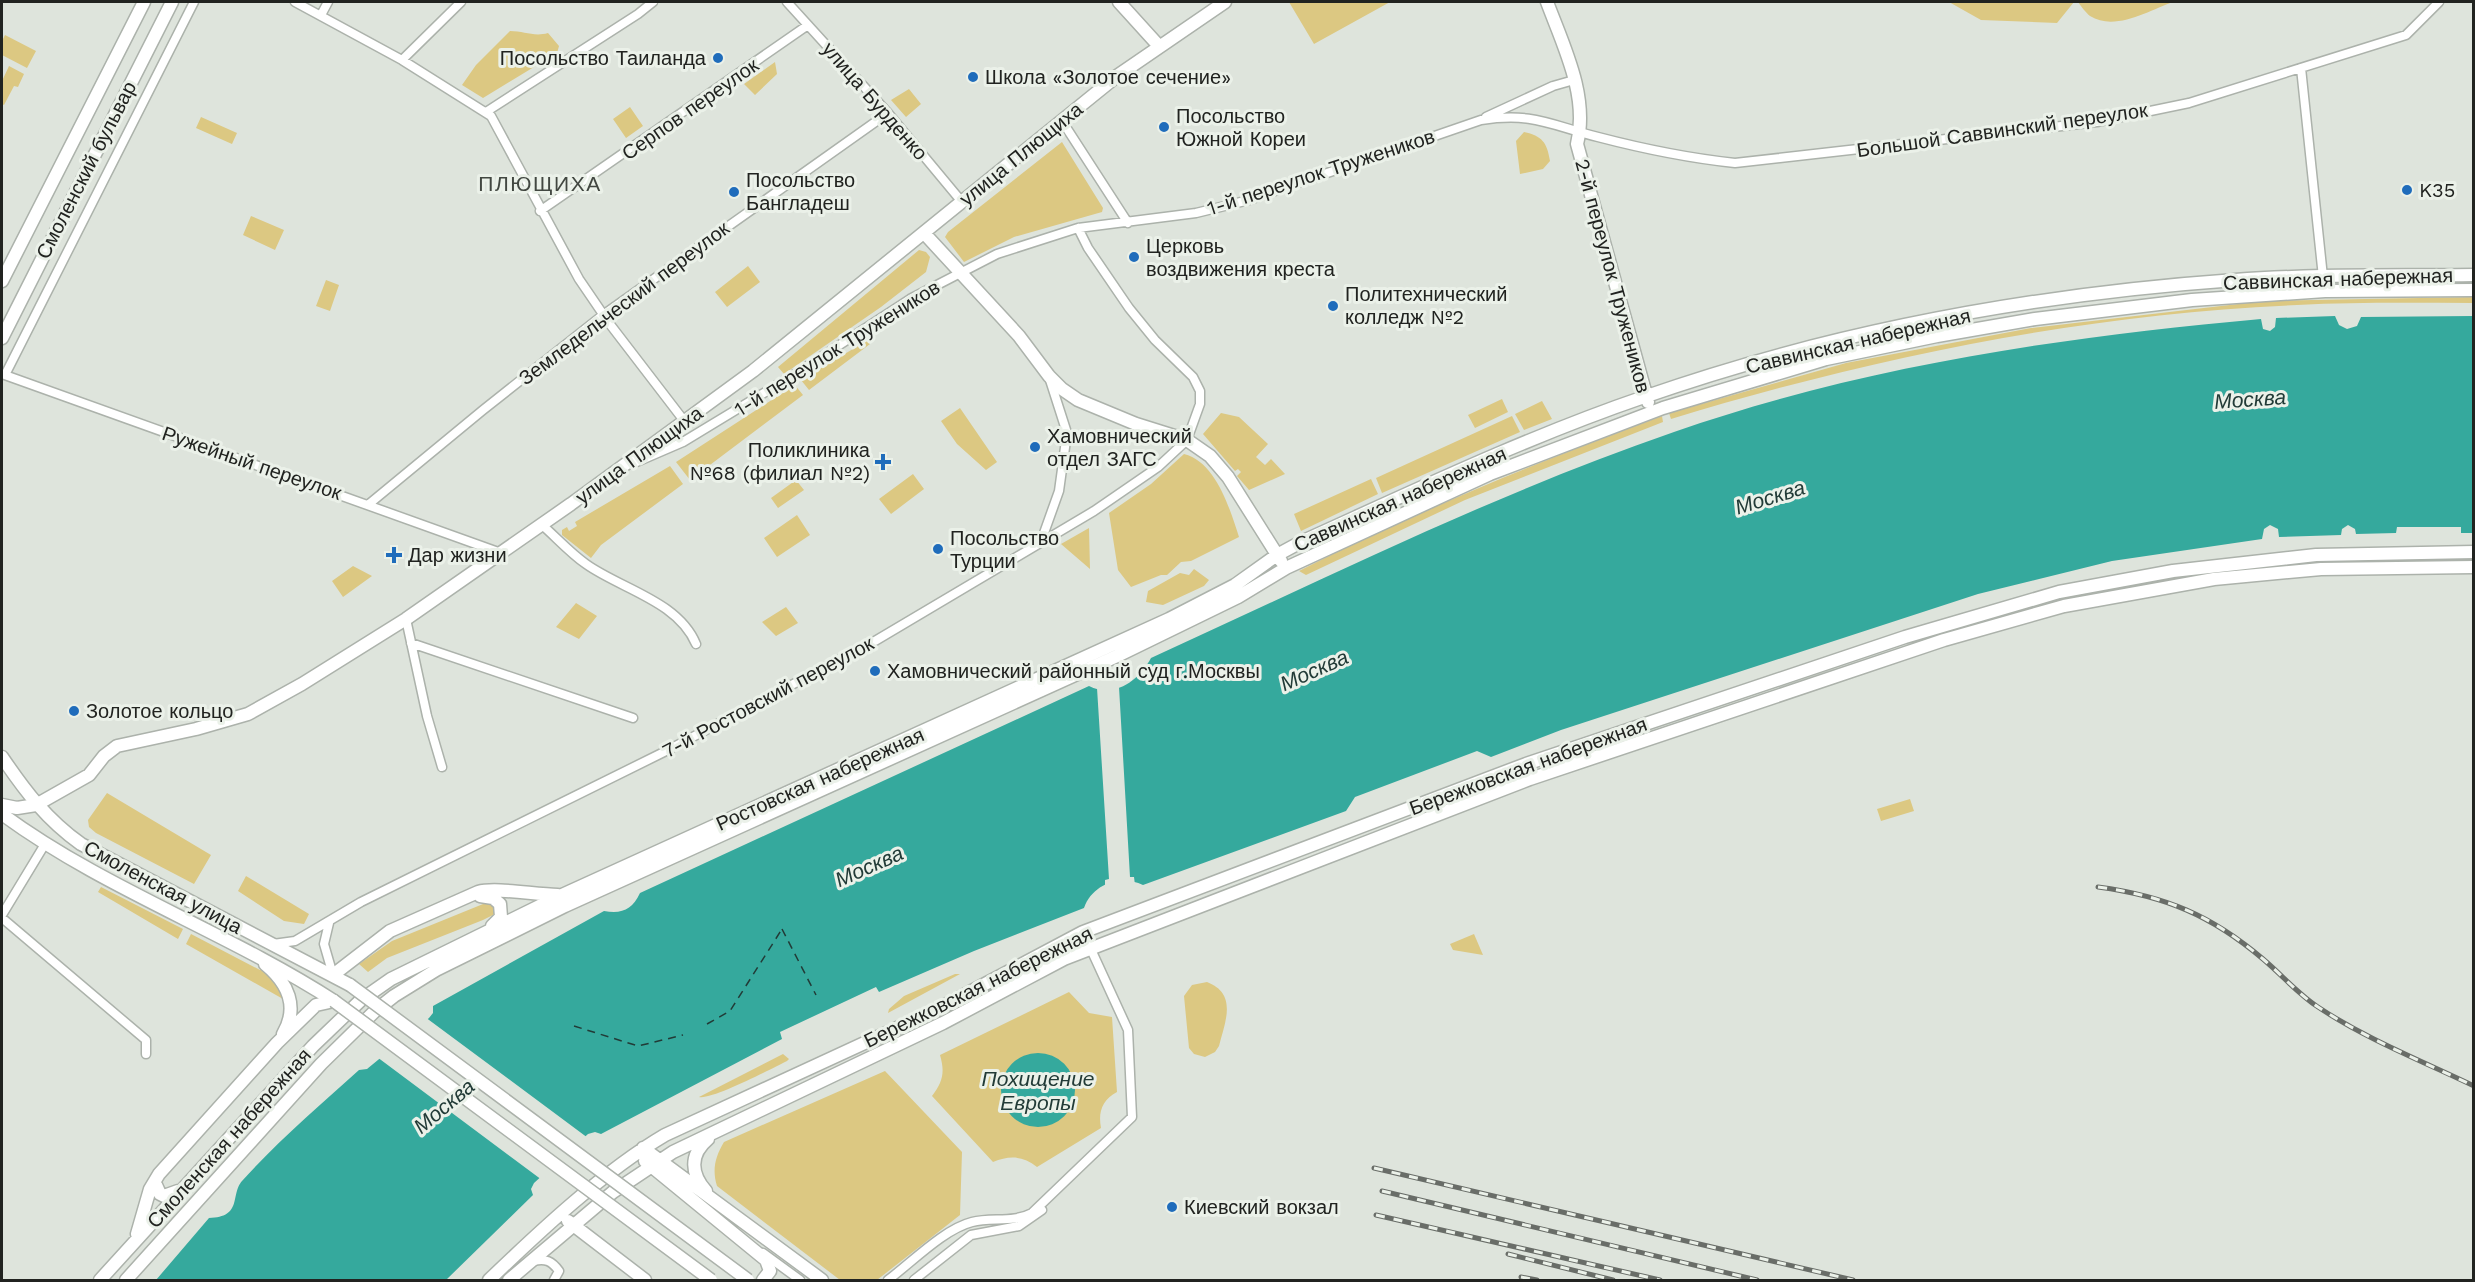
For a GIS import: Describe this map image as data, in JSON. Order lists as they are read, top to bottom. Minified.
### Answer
{"streets":{"main road":["улица Плющиха","Смоленский бульвар","2-й переулок Тружеников","Саввинская набережная","Бережковская набережная","Ростовская набережная","Смоленская улица","Смоленская набережная"],"street":["улица Бурденко","Серпов переулок","Большой Саввинский переулок","1-й переулок Тружеников","Земледельческий переулок","Ружейный переулок","7-й Ростовский переулок"]},"crossings":[["улица Бурденко","Серпов переулок"],["улица Бурденко","улица Плющиха"],["улица Бурденко","Земледельческий переулок"],["Большой Саввинский переулок","1-й переулок Тружеников"],["Большой Саввинский переулок","2-й переулок Тружеников"],["улица Плющиха","1-й переулок Тружеников"],["улица Плющиха","Ружейный переулок"],["улица Плющиха","Смоленская улица"],["1-й переулок Тружеников","2-й переулок Тружеников"],["2-й переулок Тружеников","Саввинская набережная"],["Саввинская набережная","Ростовская набережная"],["Земледельческий переулок","Ружейный переулок"],["7-й Ростовский переулок","Смоленская улица"],["Ростовская набережная","Смоленская набережная"]],"districts":["ПЛЮЩИХА"],"water":["Москва","Похищение Европы"],"places":{"other":["Посольство Таиланда","Школа «Золотое сечение»","Посольство Южной Кореи","K35","Посольство Бангладеш","Церковь воздвижения креста","Политехнический колледж №2","Хамовнический отдел ЗАГС","Посольство Турции","Хамовнический районный суд г.Москвы","Золотое кольцо","Киевский вокзал"],"health":["Поликлиника №68 (филиал №2)","Дар жизни"]}}
